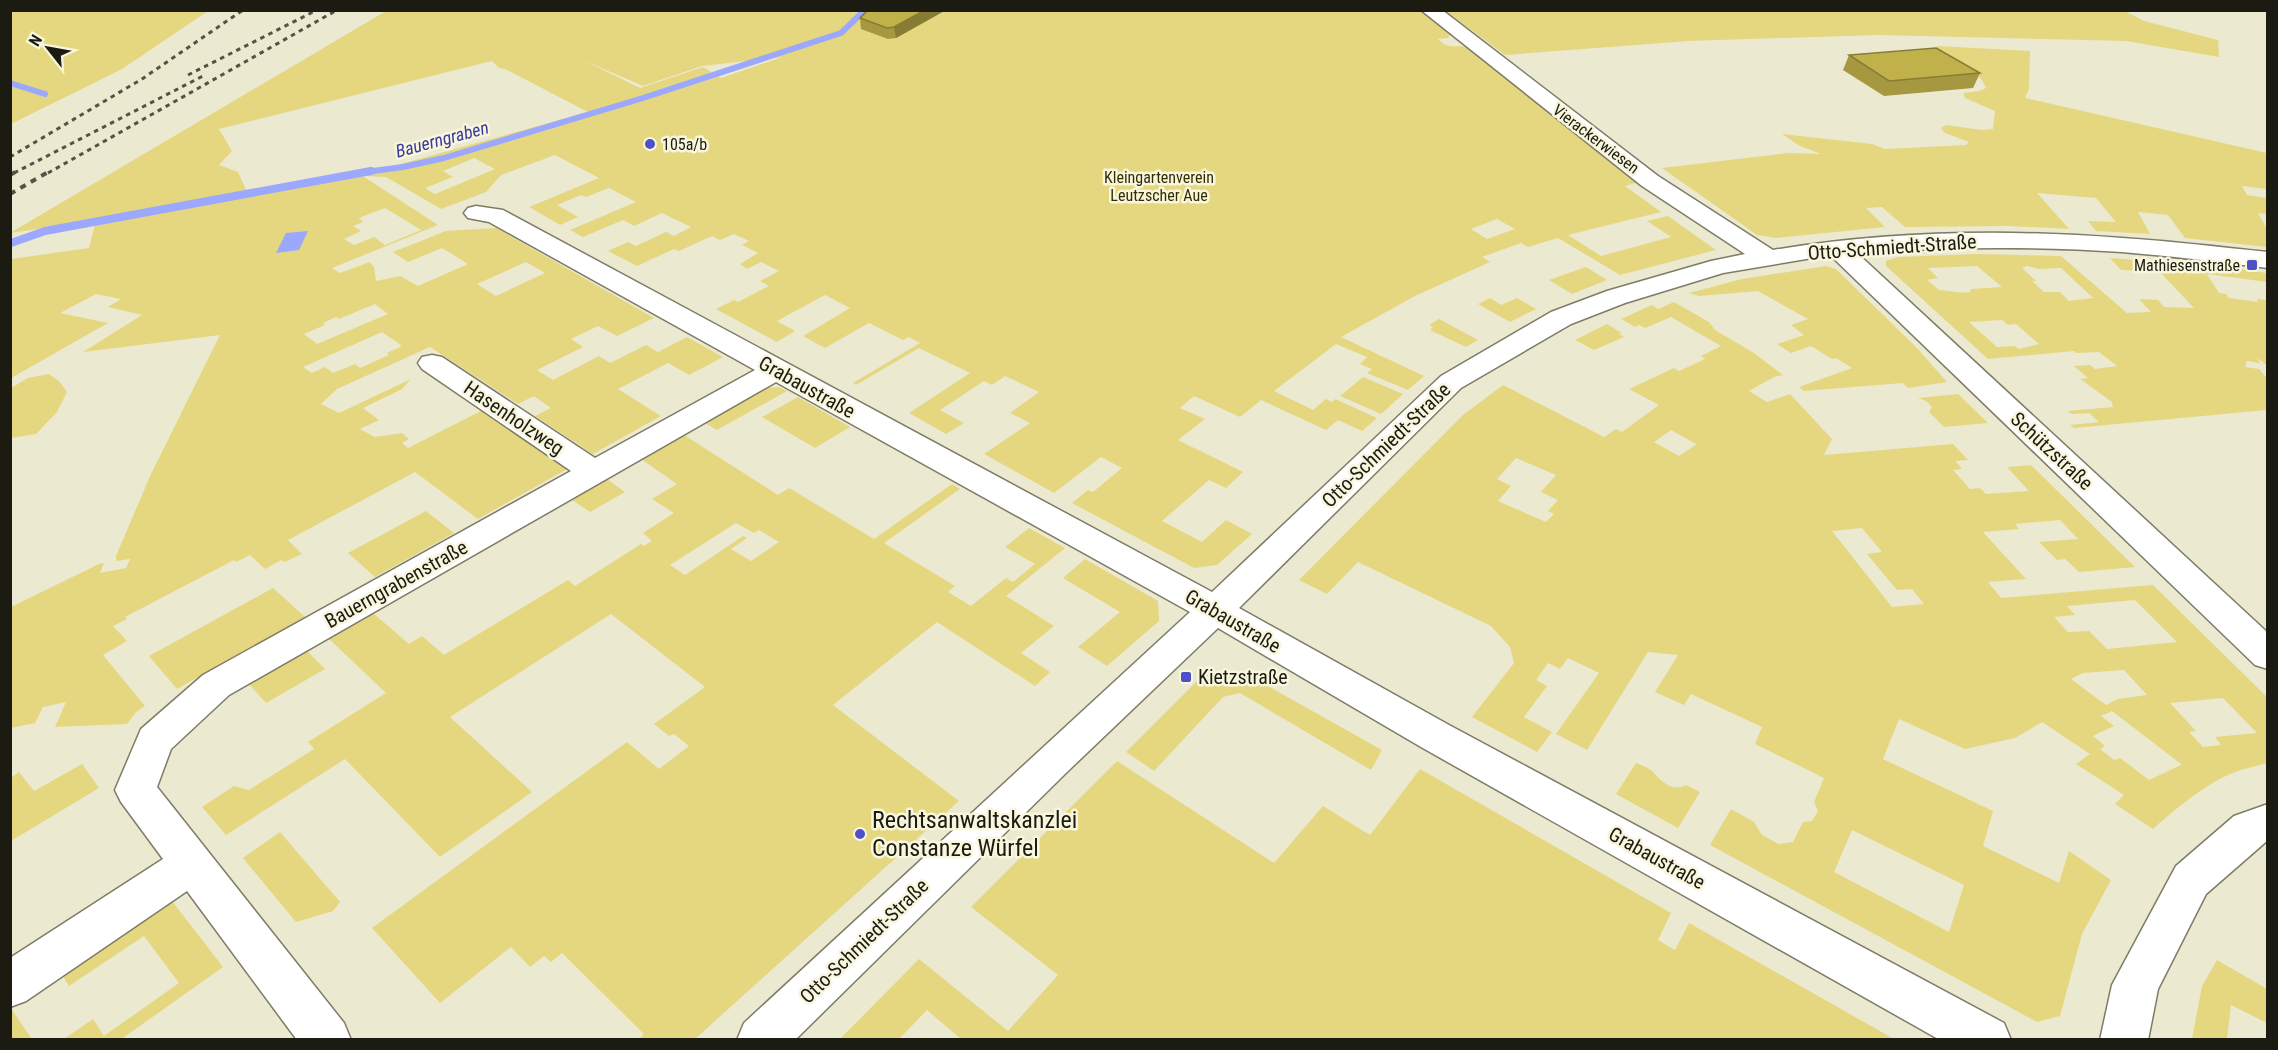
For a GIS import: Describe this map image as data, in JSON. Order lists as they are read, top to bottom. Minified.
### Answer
{"streets":{"street":["Vierackerwiesen","Otto-Schmiedt-Straße","Grabaustraße","Hasenholzweg","Schützstraße","Bauerngrabenstraße"]},"crossings":[["Vierackerwiesen","Otto-Schmiedt-Straße"],["Otto-Schmiedt-Straße","Grabaustraße"],["Otto-Schmiedt-Straße","Schützstraße"],["Grabaustraße","Bauerngrabenstraße"],["Hasenholzweg","Bauerngrabenstraße"]],"water":["Bauerngraben"],"parks":["Kleingartenverein Leutzscher Aue"],"places":{"other":["105a/b","Rechtsanwaltskanzlei Constanze Würfel"],"transit":["Mathiesenstraße","Kietzstraße"]},"north":"top left"}
